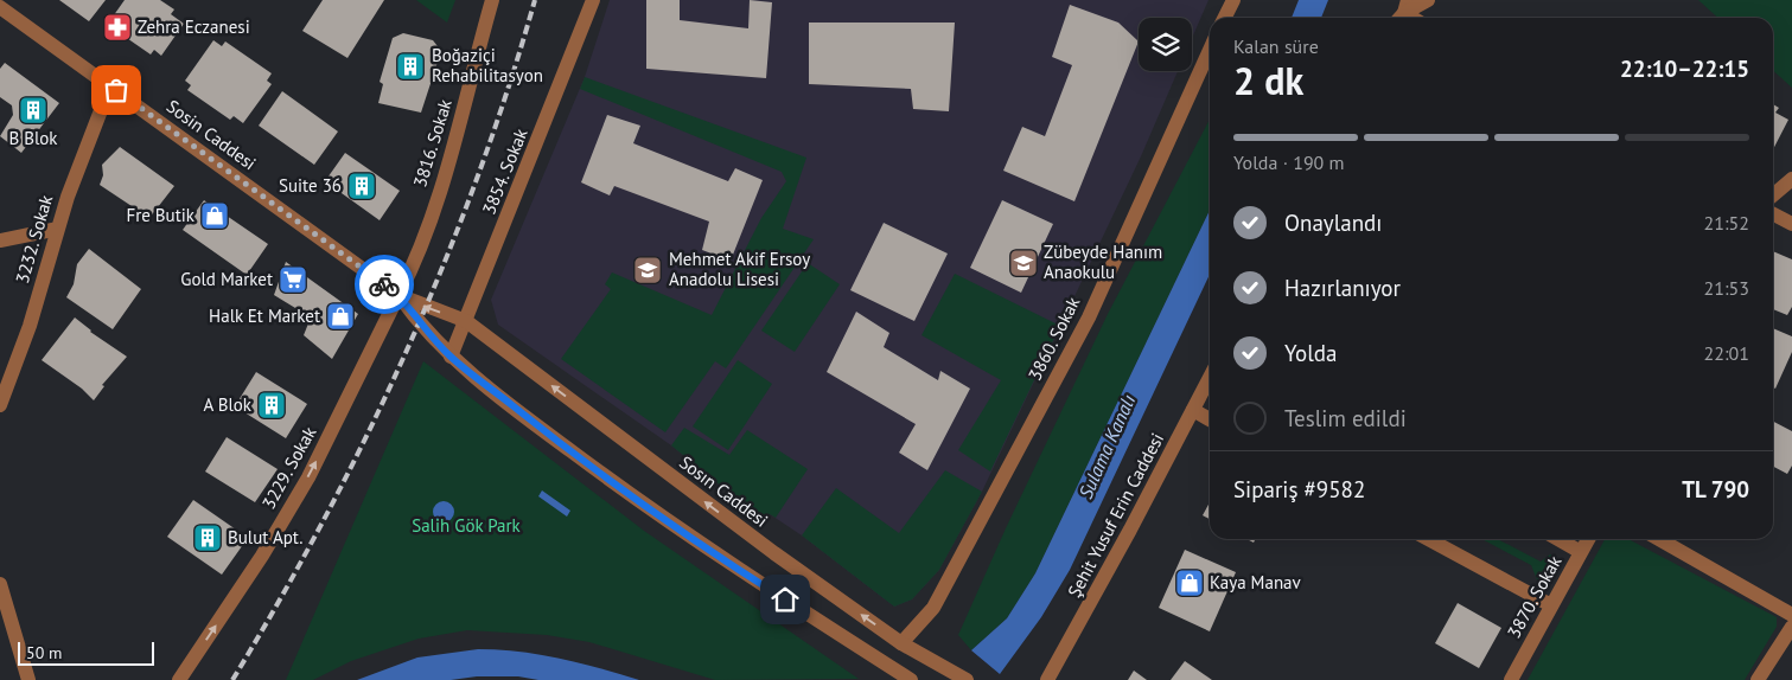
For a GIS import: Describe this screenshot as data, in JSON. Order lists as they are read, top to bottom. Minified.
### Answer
{"streets":{"street":["Sosin Caddesi","3816. Sokak","3854. Sokak","3232. Sokak","3860. Sokak","3229. Sokak","Sosın Caddesi","Şehit Yusuf Erin Caddesi","3870. Sokak"]},"crossings":[["Sosin Caddesi","3816. Sokak"],["Sosin Caddesi","3232. Sokak"],["Sosin Caddesi","3229. Sokak"],["Sosin Caddesi","Sosın Caddesi"],["3816. Sokak","3229. Sokak"],["3816. Sokak","Sosın Caddesi"],["3854. Sokak","Sosın Caddesi"],["3860. Sokak","Sosın Caddesi"],["3229. Sokak","Sosın Caddesi"]],"one_way":["3229. Sokak"],"water":["Sulama Kanalı"],"parks":["Salih Gök Park"],"places":{"pharmacy":["Zehra Eczanesi"],"building":["Boğaziçi Rehabilitasyon","B Blok","Suite 36","A Blok","Bulut Apt."],"shop":["Fre Butik","Halk Et Market","Kaya Manav"],"school or university":["Zübeyde Hanım Anaokulu","Mehmet Akif Ersoy Anadolu Lisesi"],"supermarket":["Gold Market"]},"scale_bar":"50 m","page":{"heading":["2 dk","Kalan süre","22:10–22:15"],"panel":["Sipariş #9582","TL 790"],"bar":"Yolda · 190 m","list":[["Onaylandı","21:52"],["Hazırlanıyor","21:53"],["Yolda","22:01"],"Teslim edildi"],"scale":"50 m"}}
